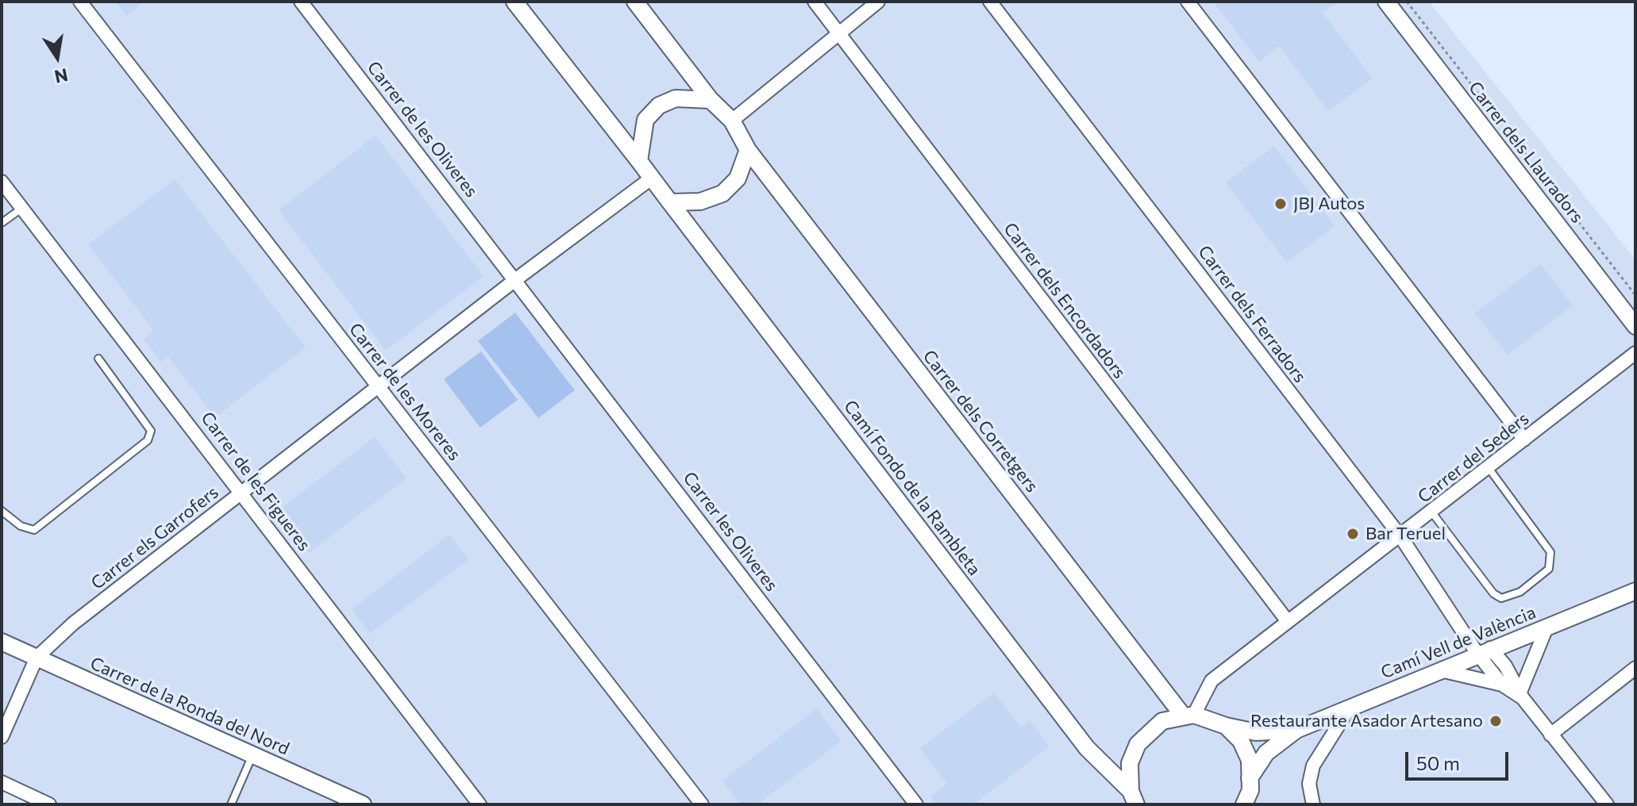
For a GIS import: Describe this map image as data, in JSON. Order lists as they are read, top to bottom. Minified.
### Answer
{"streets":{"street":["Carrer de les Oliveres","Carrer dels Llauradors","Carrer dels Encordadors","Carrer dels Ferradors","Carrer de les Moreres","Carrer dels Corretgers","Carrer del Seders","Carrer de les Figueres","Camí Fondo de la Rambleta","Carrer les Oliveres","Carrer els Garrofers","Camí Vell de València","Carrer de la Ronda del Nord"]},"crossings":[["Carrer de les Oliveres","Carrer les Oliveres"],["Carrer de les Oliveres","Carrer els Garrofers"],["Carrer dels Encordadors","Carrer del Seders"],["Carrer dels Ferradors","Carrer del Seders"],["Carrer dels Ferradors","Camí Vell de València"],["Carrer de les Moreres","Carrer els Garrofers"],["Carrer dels Corretgers","Carrer del Seders"],["Carrer dels Corretgers","Camí Fondo de la Rambleta"],["Carrer dels Corretgers","Carrer els Garrofers"],["Carrer dels Corretgers","Camí Vell de València"],["Carrer del Seders","Camí Vell de València"],["Carrer de les Figueres","Carrer els Garrofers"],["Camí Fondo de la Rambleta","Carrer els Garrofers"],["Carrer les Oliveres","Carrer els Garrofers"],["Carrer els Garrofers","Carrer de la Ronda del Nord"]],"places":["JBJ Autos","Bar Teruel","Restaurante Asador Artesano"],"scale_bar":"50 m","north":"bottom"}
